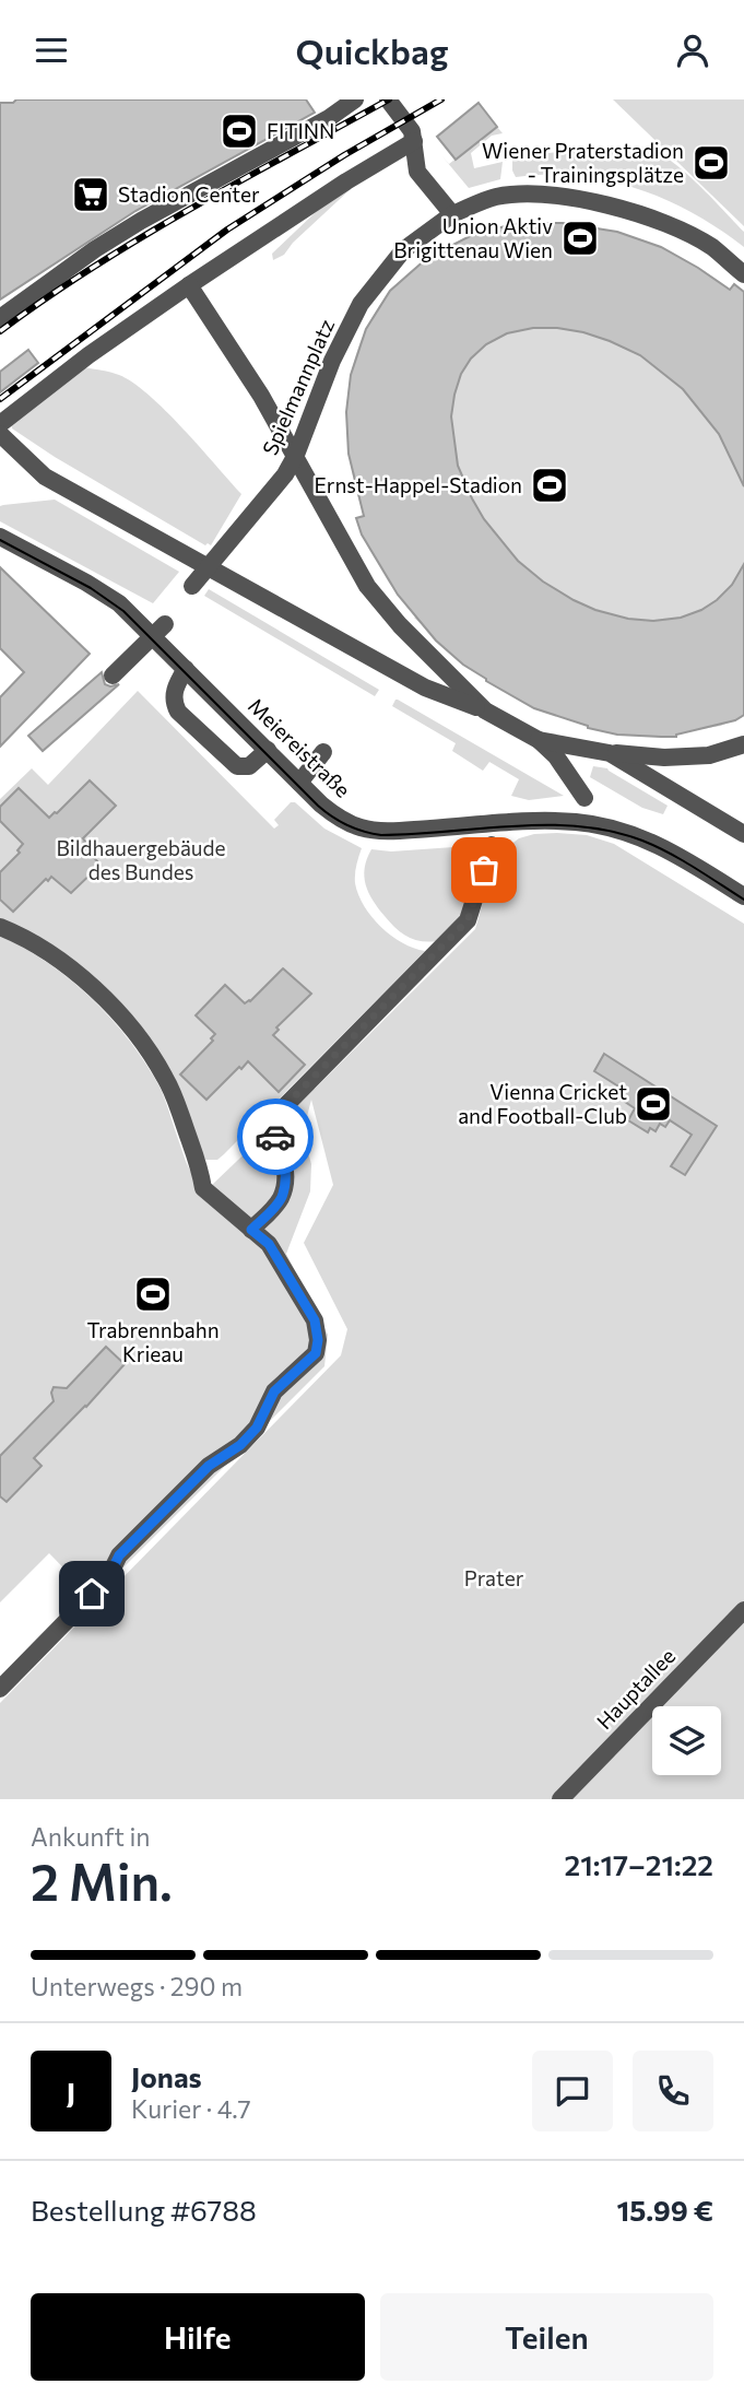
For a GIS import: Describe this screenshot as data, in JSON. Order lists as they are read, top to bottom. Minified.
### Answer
{"streets":{"street":["Spielmannplatz","Meiereistraße","Hauptallee"]},"parks":["Bildhauergebäude des Bundes","Prater"],"places":{"sports":["FITINN","Wiener Praterstadion - Trainingsplätze","Union Aktiv Brigittenau Wien","Ernst-Happel-Stadion","Vienna Cricket and Football-Club","Trabrennbahn Krieau"],"supermarket":["Stadion Center"]},"page":{"header":"Quickbag","heading":["2 Min.","Ankunft in","21:17–21:22"],"panel":["Jonas","Kurier · 4.7","Bestellung #6788","15.99 €"],"bar":"Unterwegs · 290 m","round":"J","buttons":["Hilfe","Teilen"]}}
